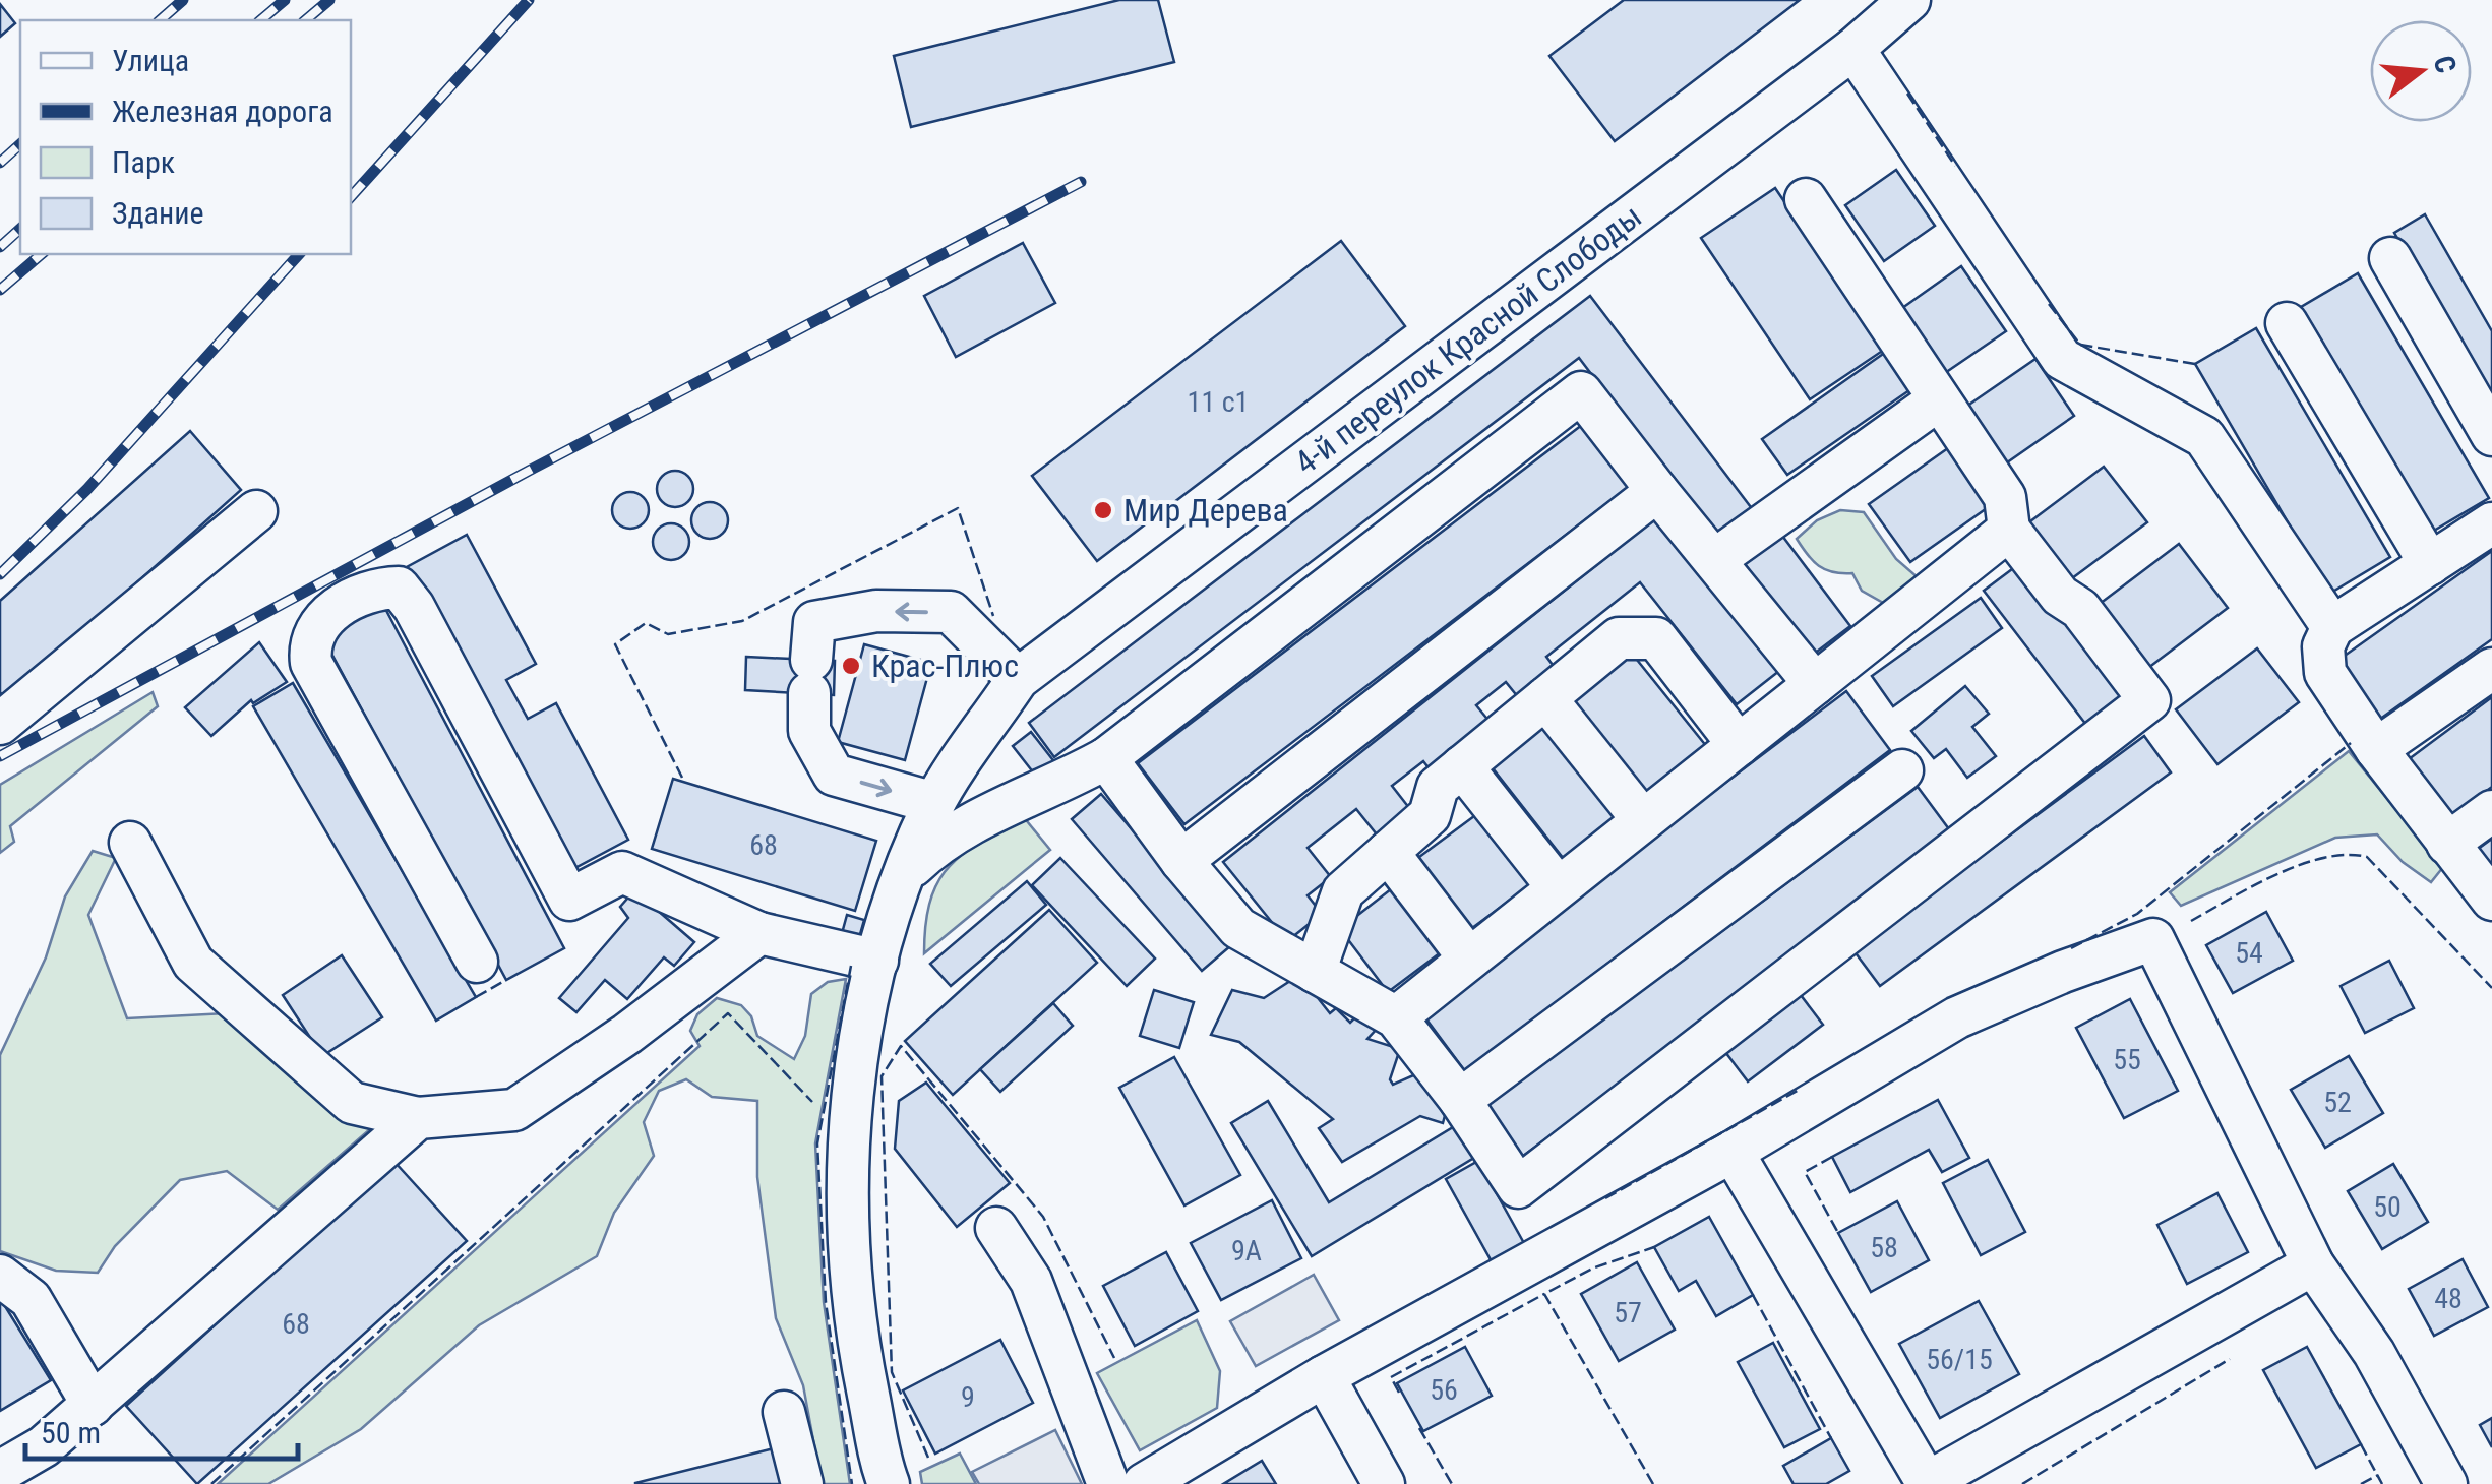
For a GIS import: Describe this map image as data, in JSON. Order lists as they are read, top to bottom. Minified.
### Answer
{"streets":{"street":["4-й переулок Красной Слободы"]},"places":["Мир Дерева","Крас-Плюс"],"house_numbers":["11 с1","68","54","55","52","50","58","9А","48","57","68","56/15","56","9"],"legend":["Улица","Железная дорога","Парк","Здание"],"scale_bar":"50 m","north":"right"}
